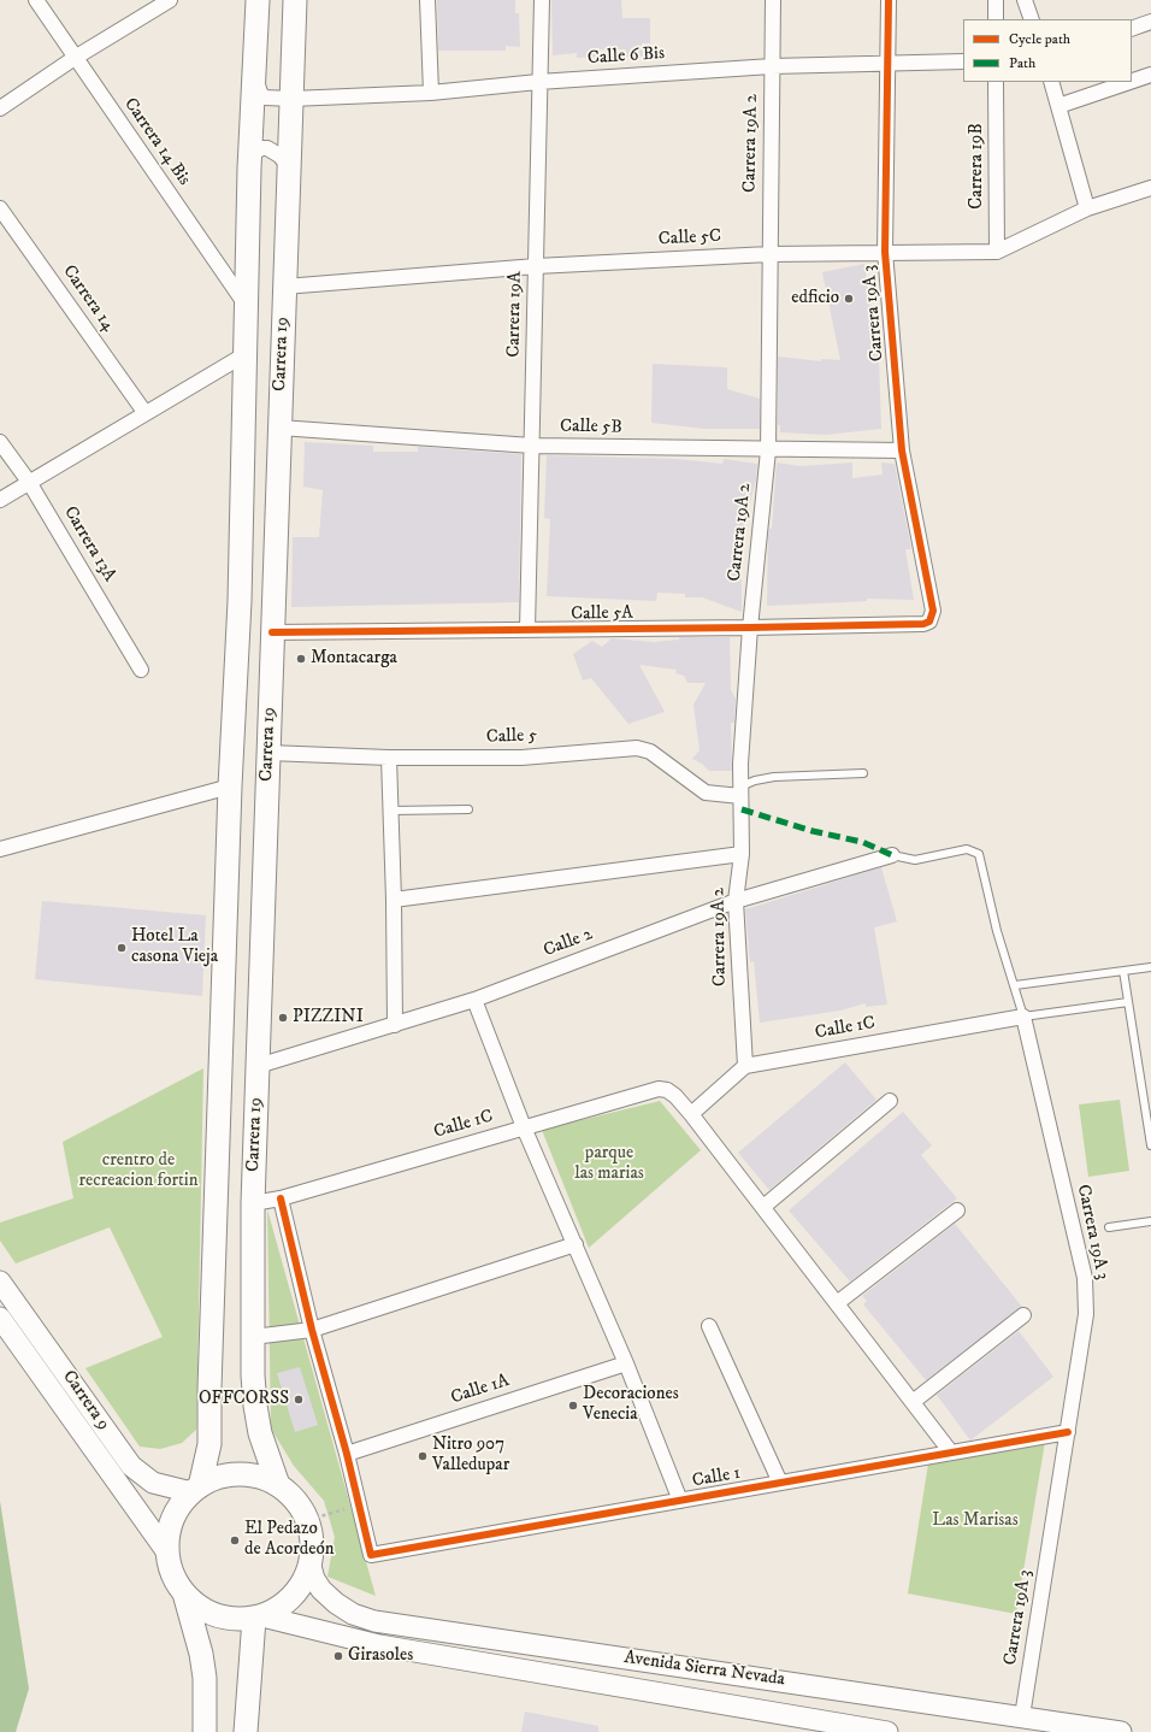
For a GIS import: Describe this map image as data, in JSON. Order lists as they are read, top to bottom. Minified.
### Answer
{"streets":{"highway":["Carrera 19"],"main road":["Carrera 9","Avenida Sierra Nevada"],"street":["Calle 6 Bis","Carrera 14 Bis","Carrera 19A 2","Carrera 19B","Calle 5C","Carrera 14","Carrera 19A 3","Carrera 19A","Calle 5B","Carrera 13A","Calle 5A","Calle 5","Calle 2","Calle 1C","Calle 1A","Calle 1"]},"crossings":[["Calle 6 Bis","Carrera 19A 2"],["Calle 6 Bis","Carrera 19A 3"],["Calle 6 Bis","Carrera 19A"],["Calle 6 Bis","Carrera 19"],["Carrera 14 Bis","Carrera 19"],["Carrera 19A 2","Calle 5C"],["Carrera 19A 2","Calle 5B"],["Carrera 19A 2","Calle 5A"],["Carrera 19A 2","Calle 5"],["Carrera 19A 2","Calle 2"],["Carrera 19A 2","Calle 1C"],["Carrera 19B","Calle 5C"],["Calle 5C","Carrera 19A 3"],["Calle 5C","Carrera 19A"],["Calle 5C","Carrera 19"],["Carrera 19A 3","Calle 5B"],["Carrera 19A 3","Calle 5A"],["Carrera 19A 3","Calle 2"],["Carrera 19A 3","Calle 1C"],["Carrera 19A 3","Calle 1"],["Carrera 19A 3","Avenida Sierra Nevada"],["Carrera 19A","Calle 5B"],["Carrera 19A","Calle 5A"],["Carrera 19","Calle 5B"],["Carrera 19","Calle 5A"],["Carrera 19","Calle 5"],["Carrera 19","Calle 2"],["Carrera 19","Calle 1C"],["Carrera 19","Carrera 9"],["Carrera 19","Avenida Sierra Nevada"],["Carrera 9","Avenida Sierra Nevada"]],"parks":["parque las marias","crentro de recreacion fortin","Las Marisas"],"places":["edficio","Montacarga","Hotel La casona Vieja","PIZZINI","OFFCORSS","Decoraciones Venecia","Nitro 907 Valledupar","El Pedazo de Acordeón","Girasoles"],"legend":["Cycle path","Path"]}
